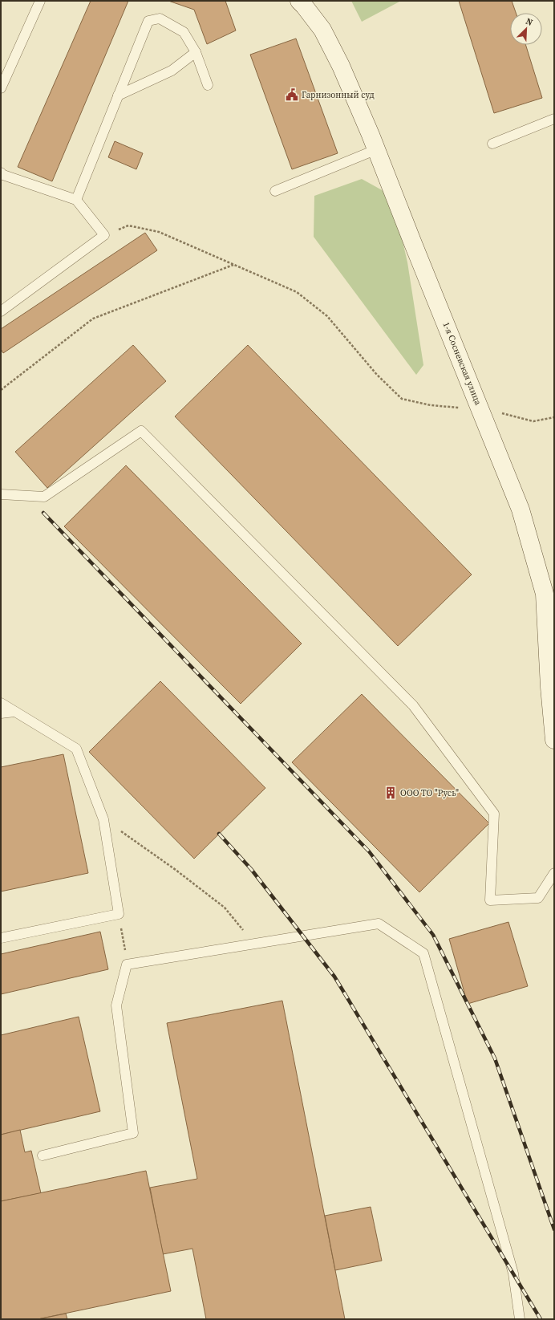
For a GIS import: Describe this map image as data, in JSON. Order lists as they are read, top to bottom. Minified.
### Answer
{"streets":{"main road":["1-я Сосневская улица"]},"places":{"public building":["Гарнизонный суд"],"building":["ООО ТО \"Русь\""]},"north":"top right"}
